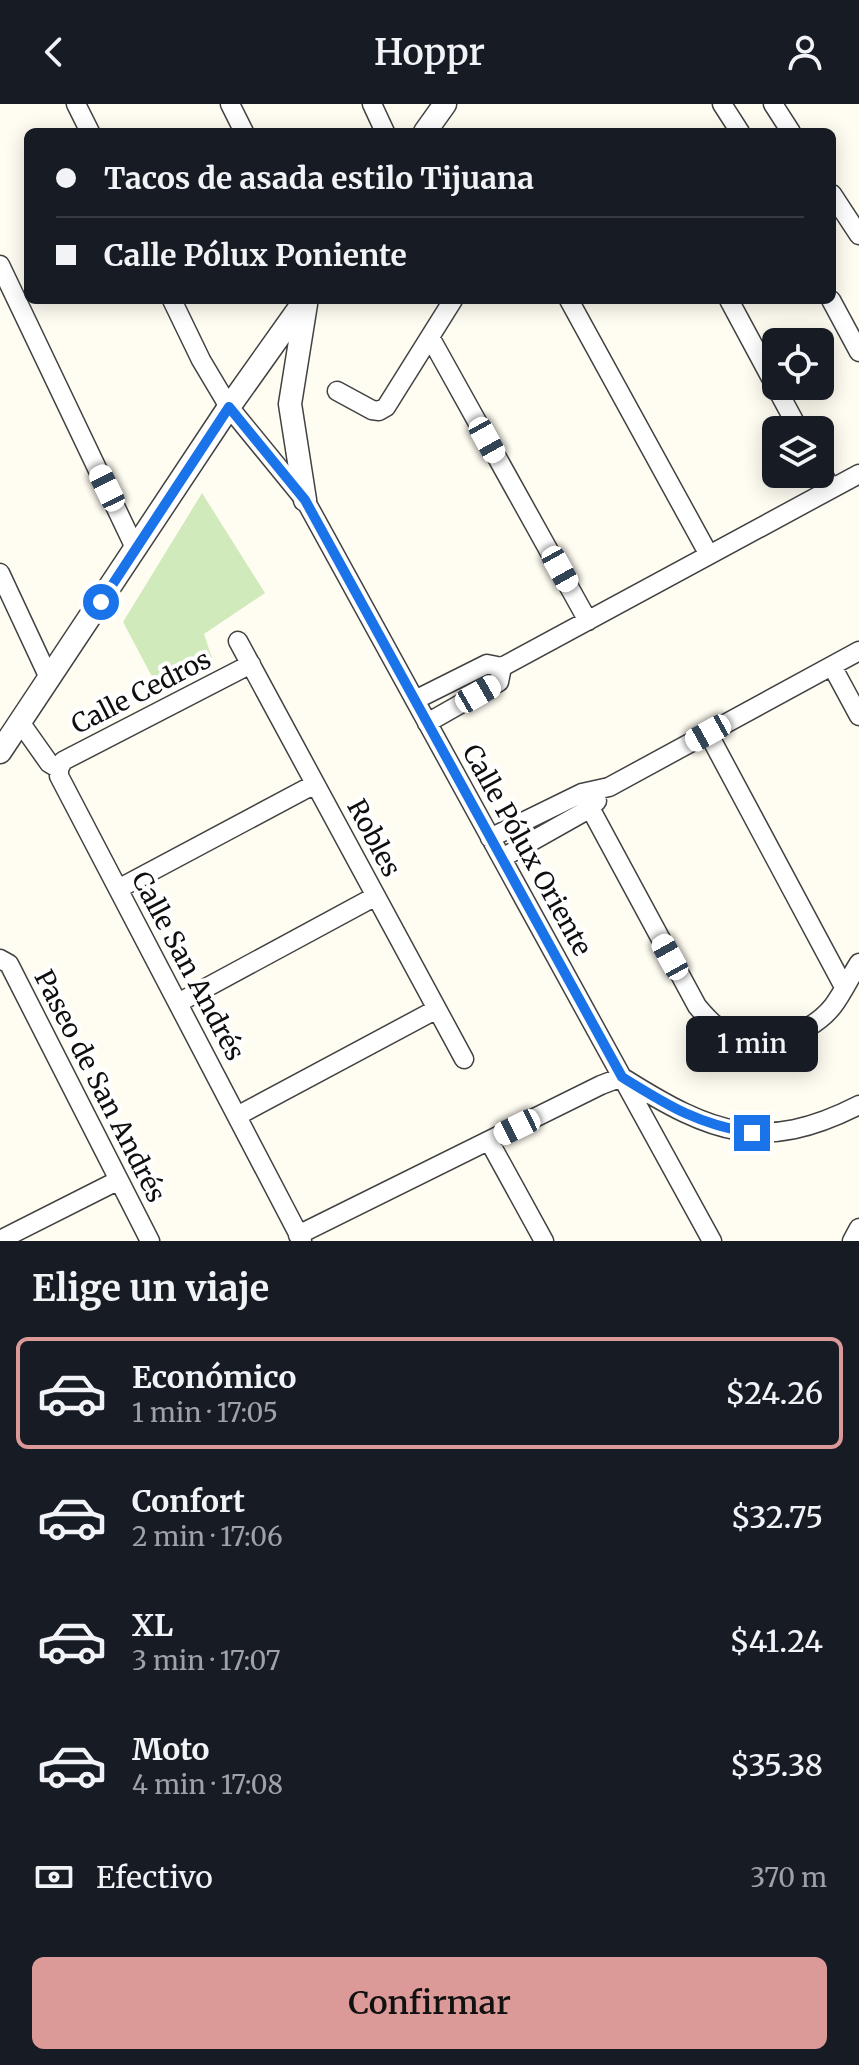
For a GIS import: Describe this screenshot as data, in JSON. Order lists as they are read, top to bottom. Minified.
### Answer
{"streets":{"street":["Calle Cedros","Robles","Calle Pólux Oriente","Calle San Andrés","Paseo de San Andrés"]},"crossings":[["Calle Cedros","Robles"],["Calle Cedros","Calle San Andrés"]],"page":{"header":"Hoppr","banner":["Tacos de asada estilo Tijuana","Calle Pólux Poniente"],"bubble":"1 min","heading":"Elige un viaje","list":[{"name":"Económico","note":"1 min · 17:05","value":"$24.26"},{"name":"Confort","note":"2 min · 17:06","value":"$32.75"},{"name":"XL","note":"3 min · 17:07","value":"$41.24"},{"name":"Moto","note":"4 min · 17:08","value":"$35.38"}],"pay":["Efectivo","370 m"],"buttons":"Confirmar"}}
